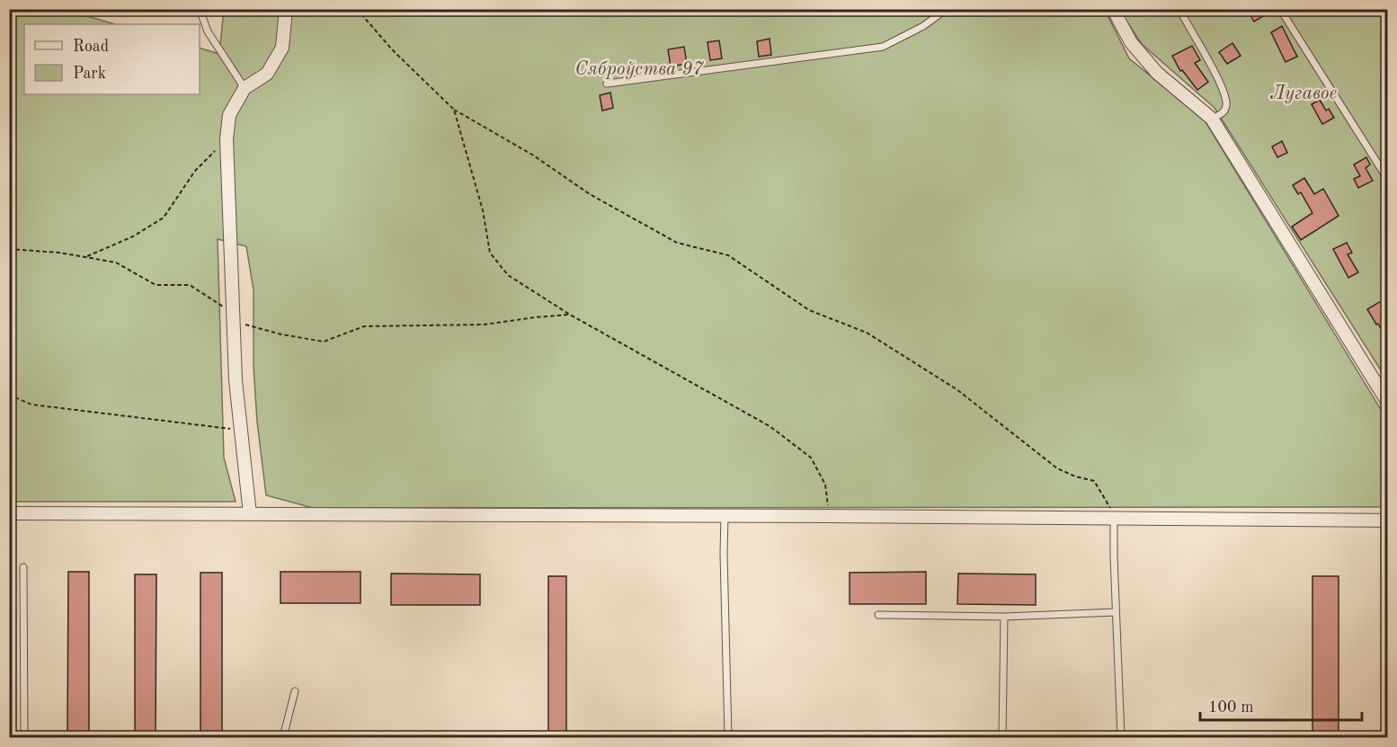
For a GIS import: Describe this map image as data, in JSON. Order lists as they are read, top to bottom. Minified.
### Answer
{"parks":["Сяброўства 97","Лугавое"],"legend":["Road","Park"],"scale_bar":"100 m"}
